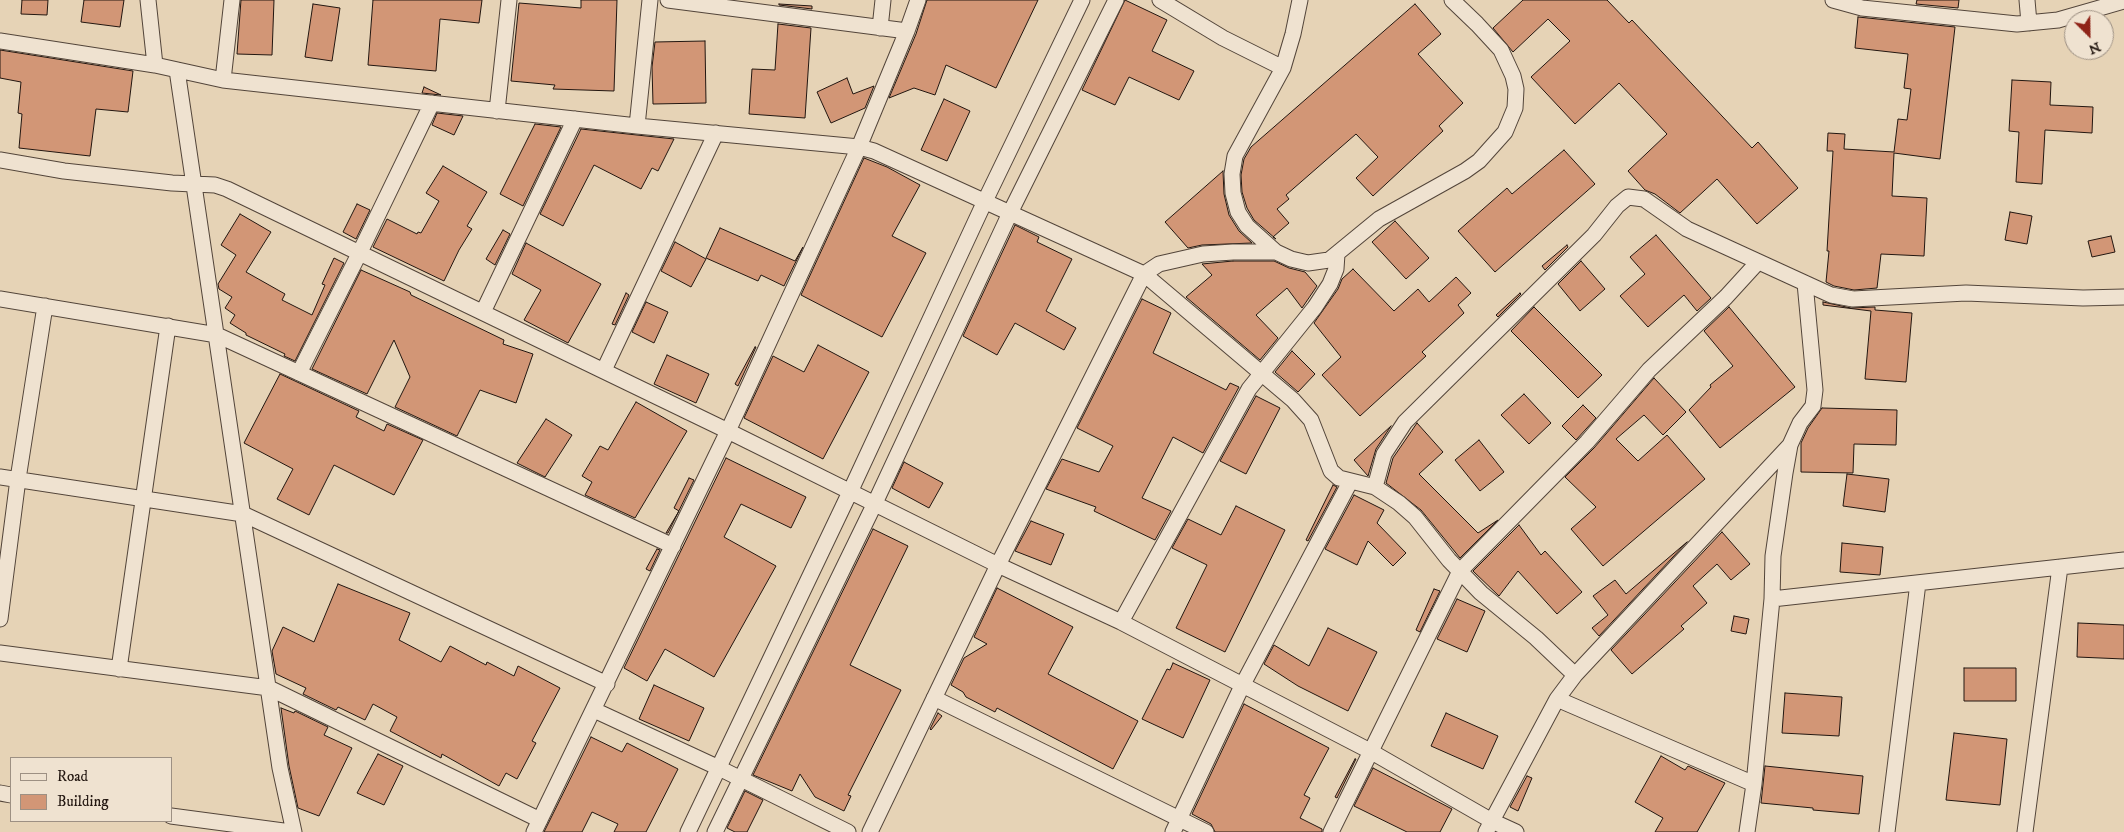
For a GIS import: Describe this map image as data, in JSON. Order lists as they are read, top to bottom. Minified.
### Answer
{"legend":["Road","Building"],"north":"bottom right"}
